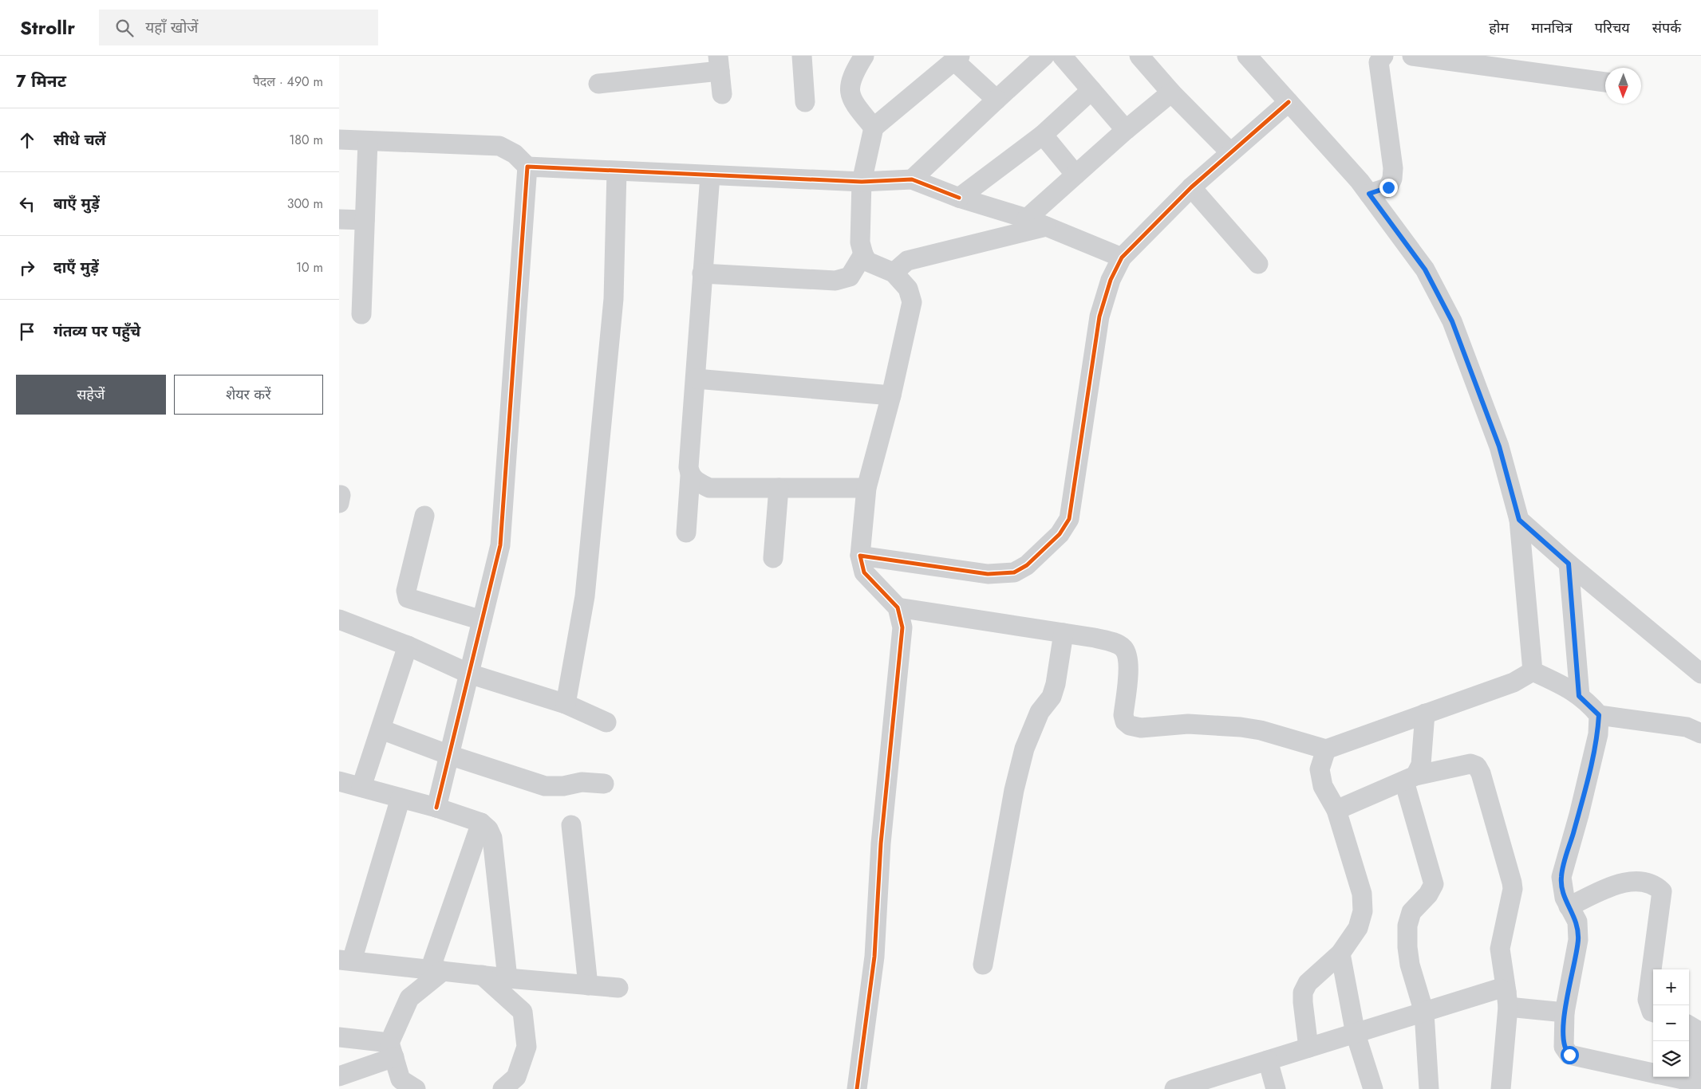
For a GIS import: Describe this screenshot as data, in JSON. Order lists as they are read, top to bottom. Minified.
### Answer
{"north":"bottom","page":{"header":"Strollr","search":"यहाँ खोजें","nav":["होम","मानचित्र","परिचय","संपर्क"],"heading":["7 मिनट","पैदल · 490 m"],"list":[["सीधे चलें","180 m"],["बाएँ मुड़ें","300 m"],["दाएँ मुड़ें","10 m"],"गंतव्य पर पहुँचे"],"buttons":["सहेजें","शेयर करें"],"map_buttons":["+","−"]}}
